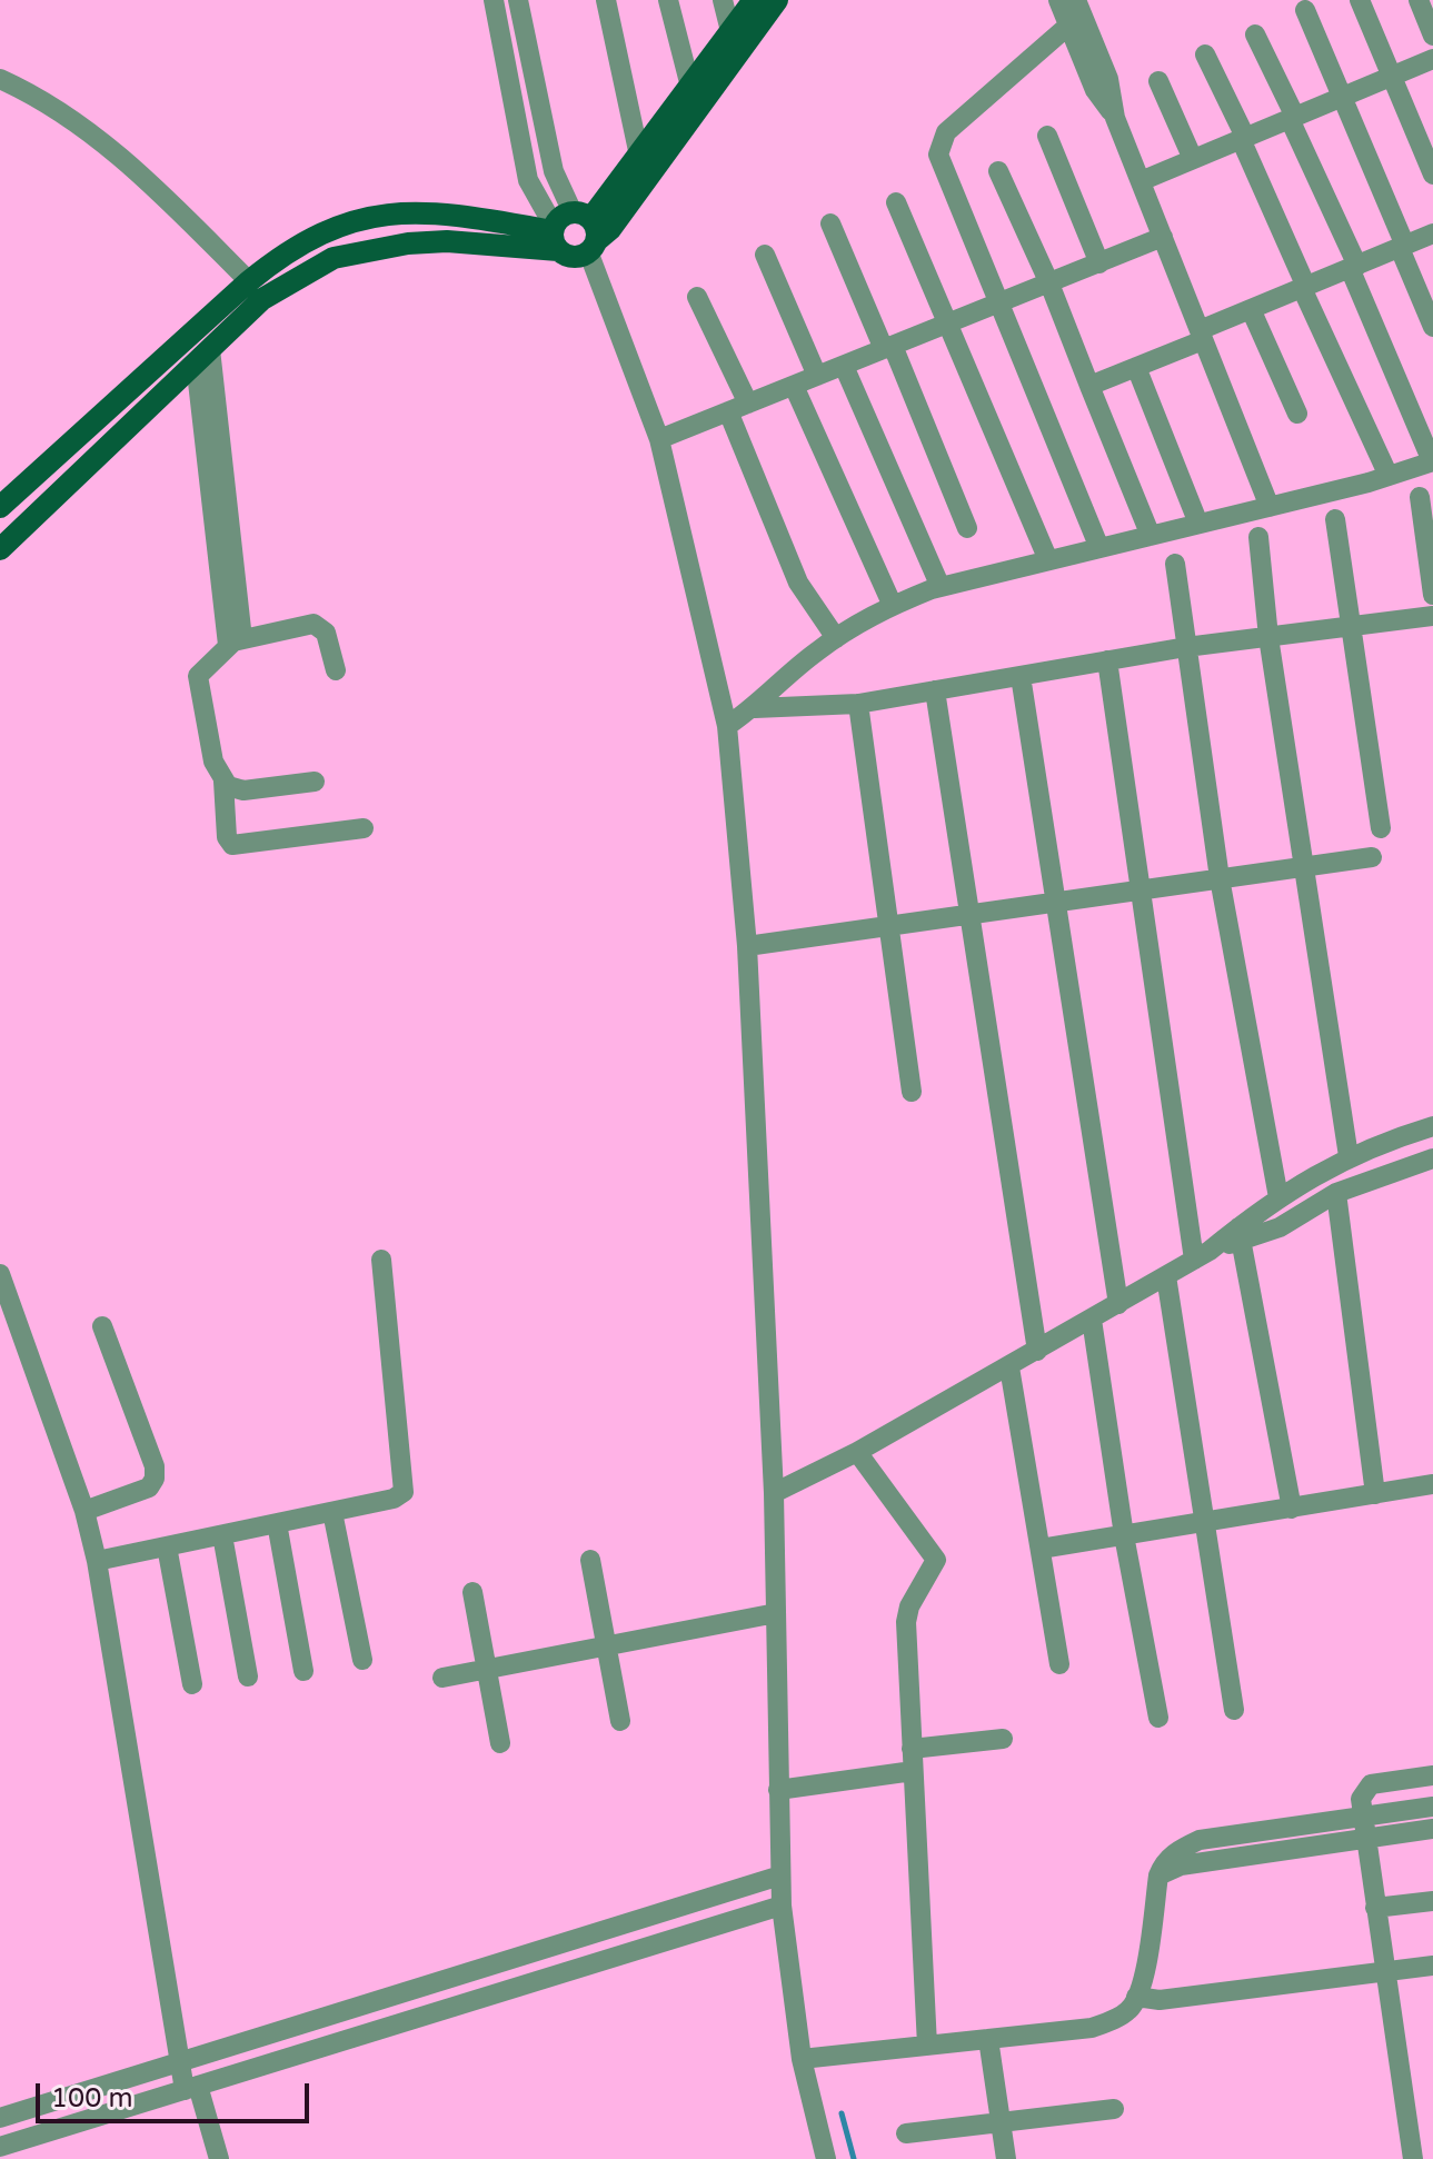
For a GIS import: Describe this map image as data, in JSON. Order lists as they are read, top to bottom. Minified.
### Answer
{"scale_bar":"100 m"}
